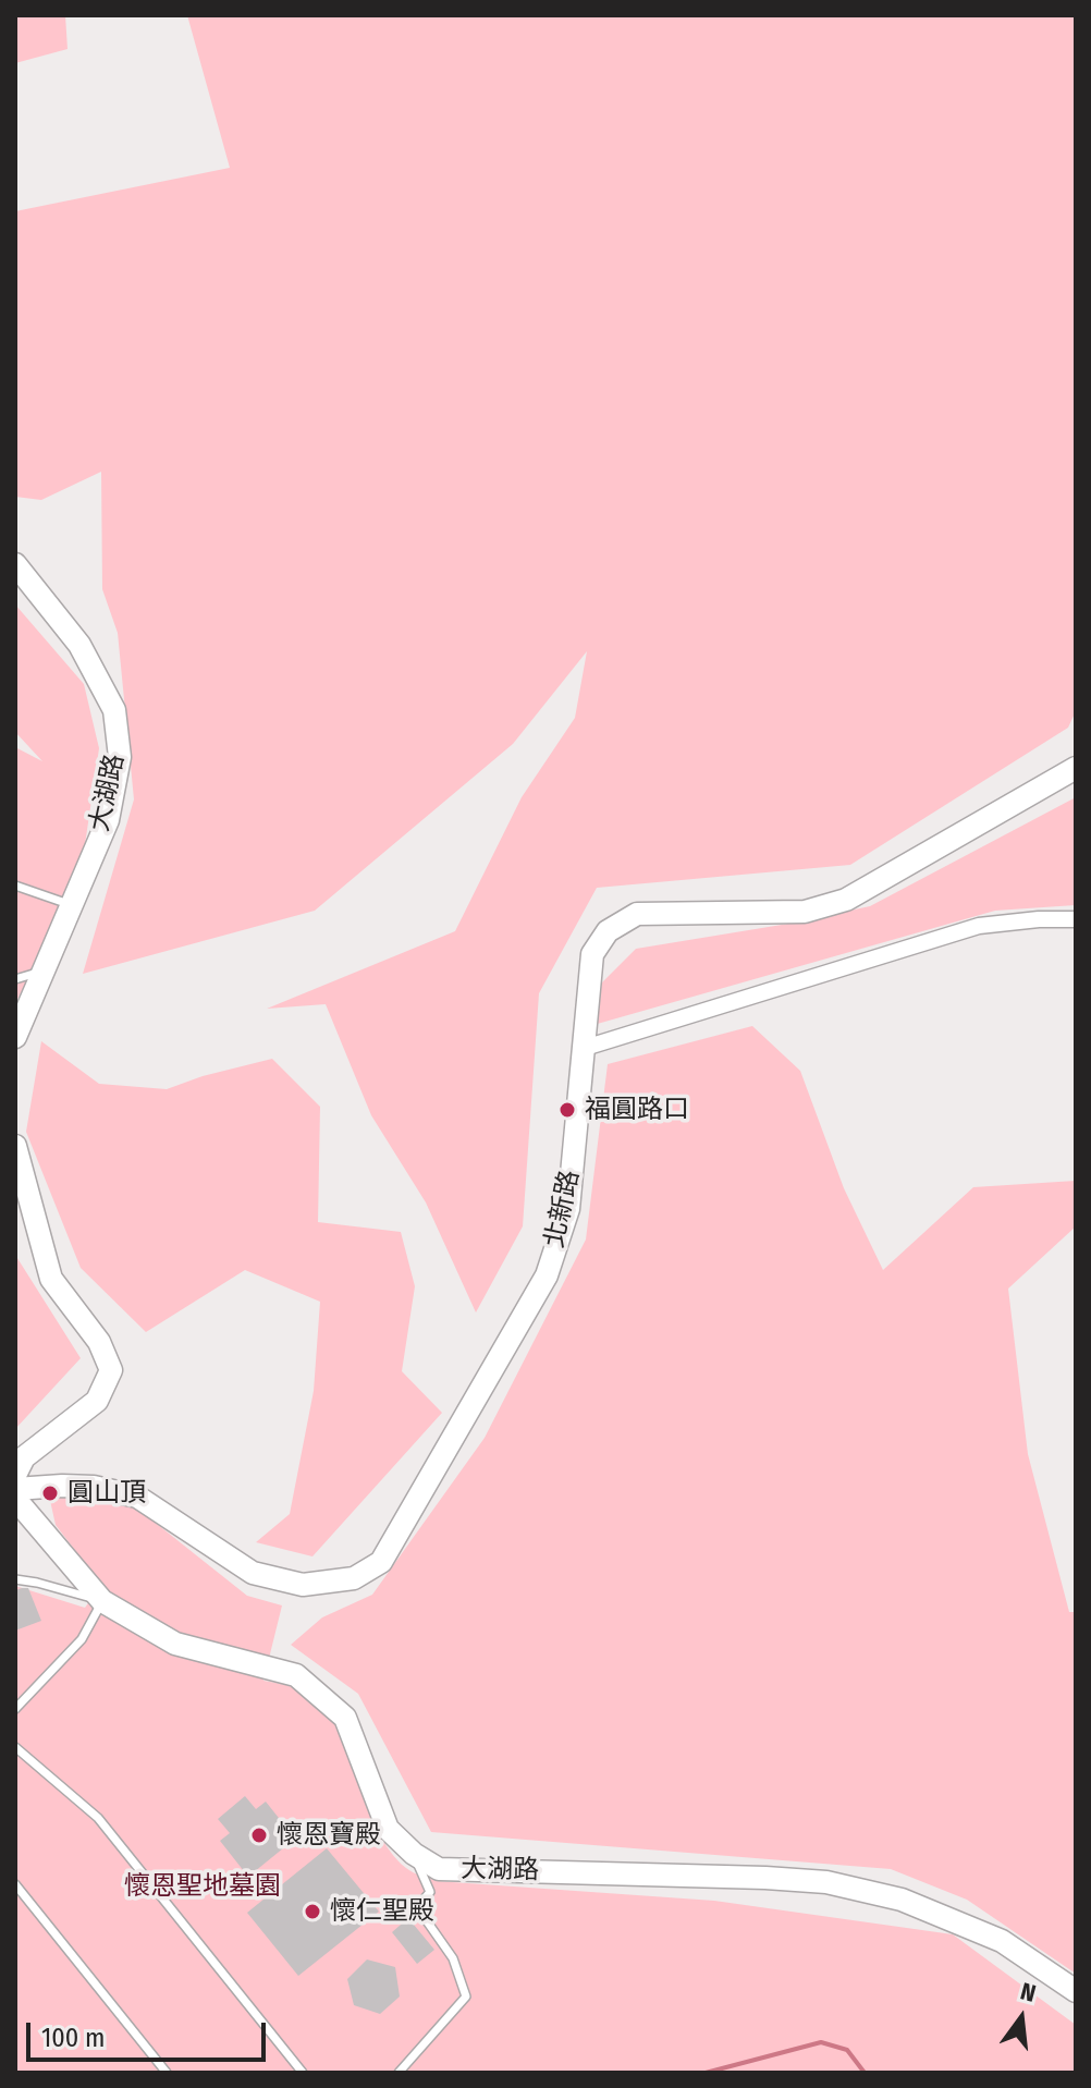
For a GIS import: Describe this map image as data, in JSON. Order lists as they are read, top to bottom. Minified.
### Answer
{"streets":{"street":["大湖路","北新路"]},"parks":["懷恩聖地墓園"],"places":["福圓路口","圓山頂","懷恩寶殿","懷仁聖殿"],"scale_bar":"100 m","north":"top"}
